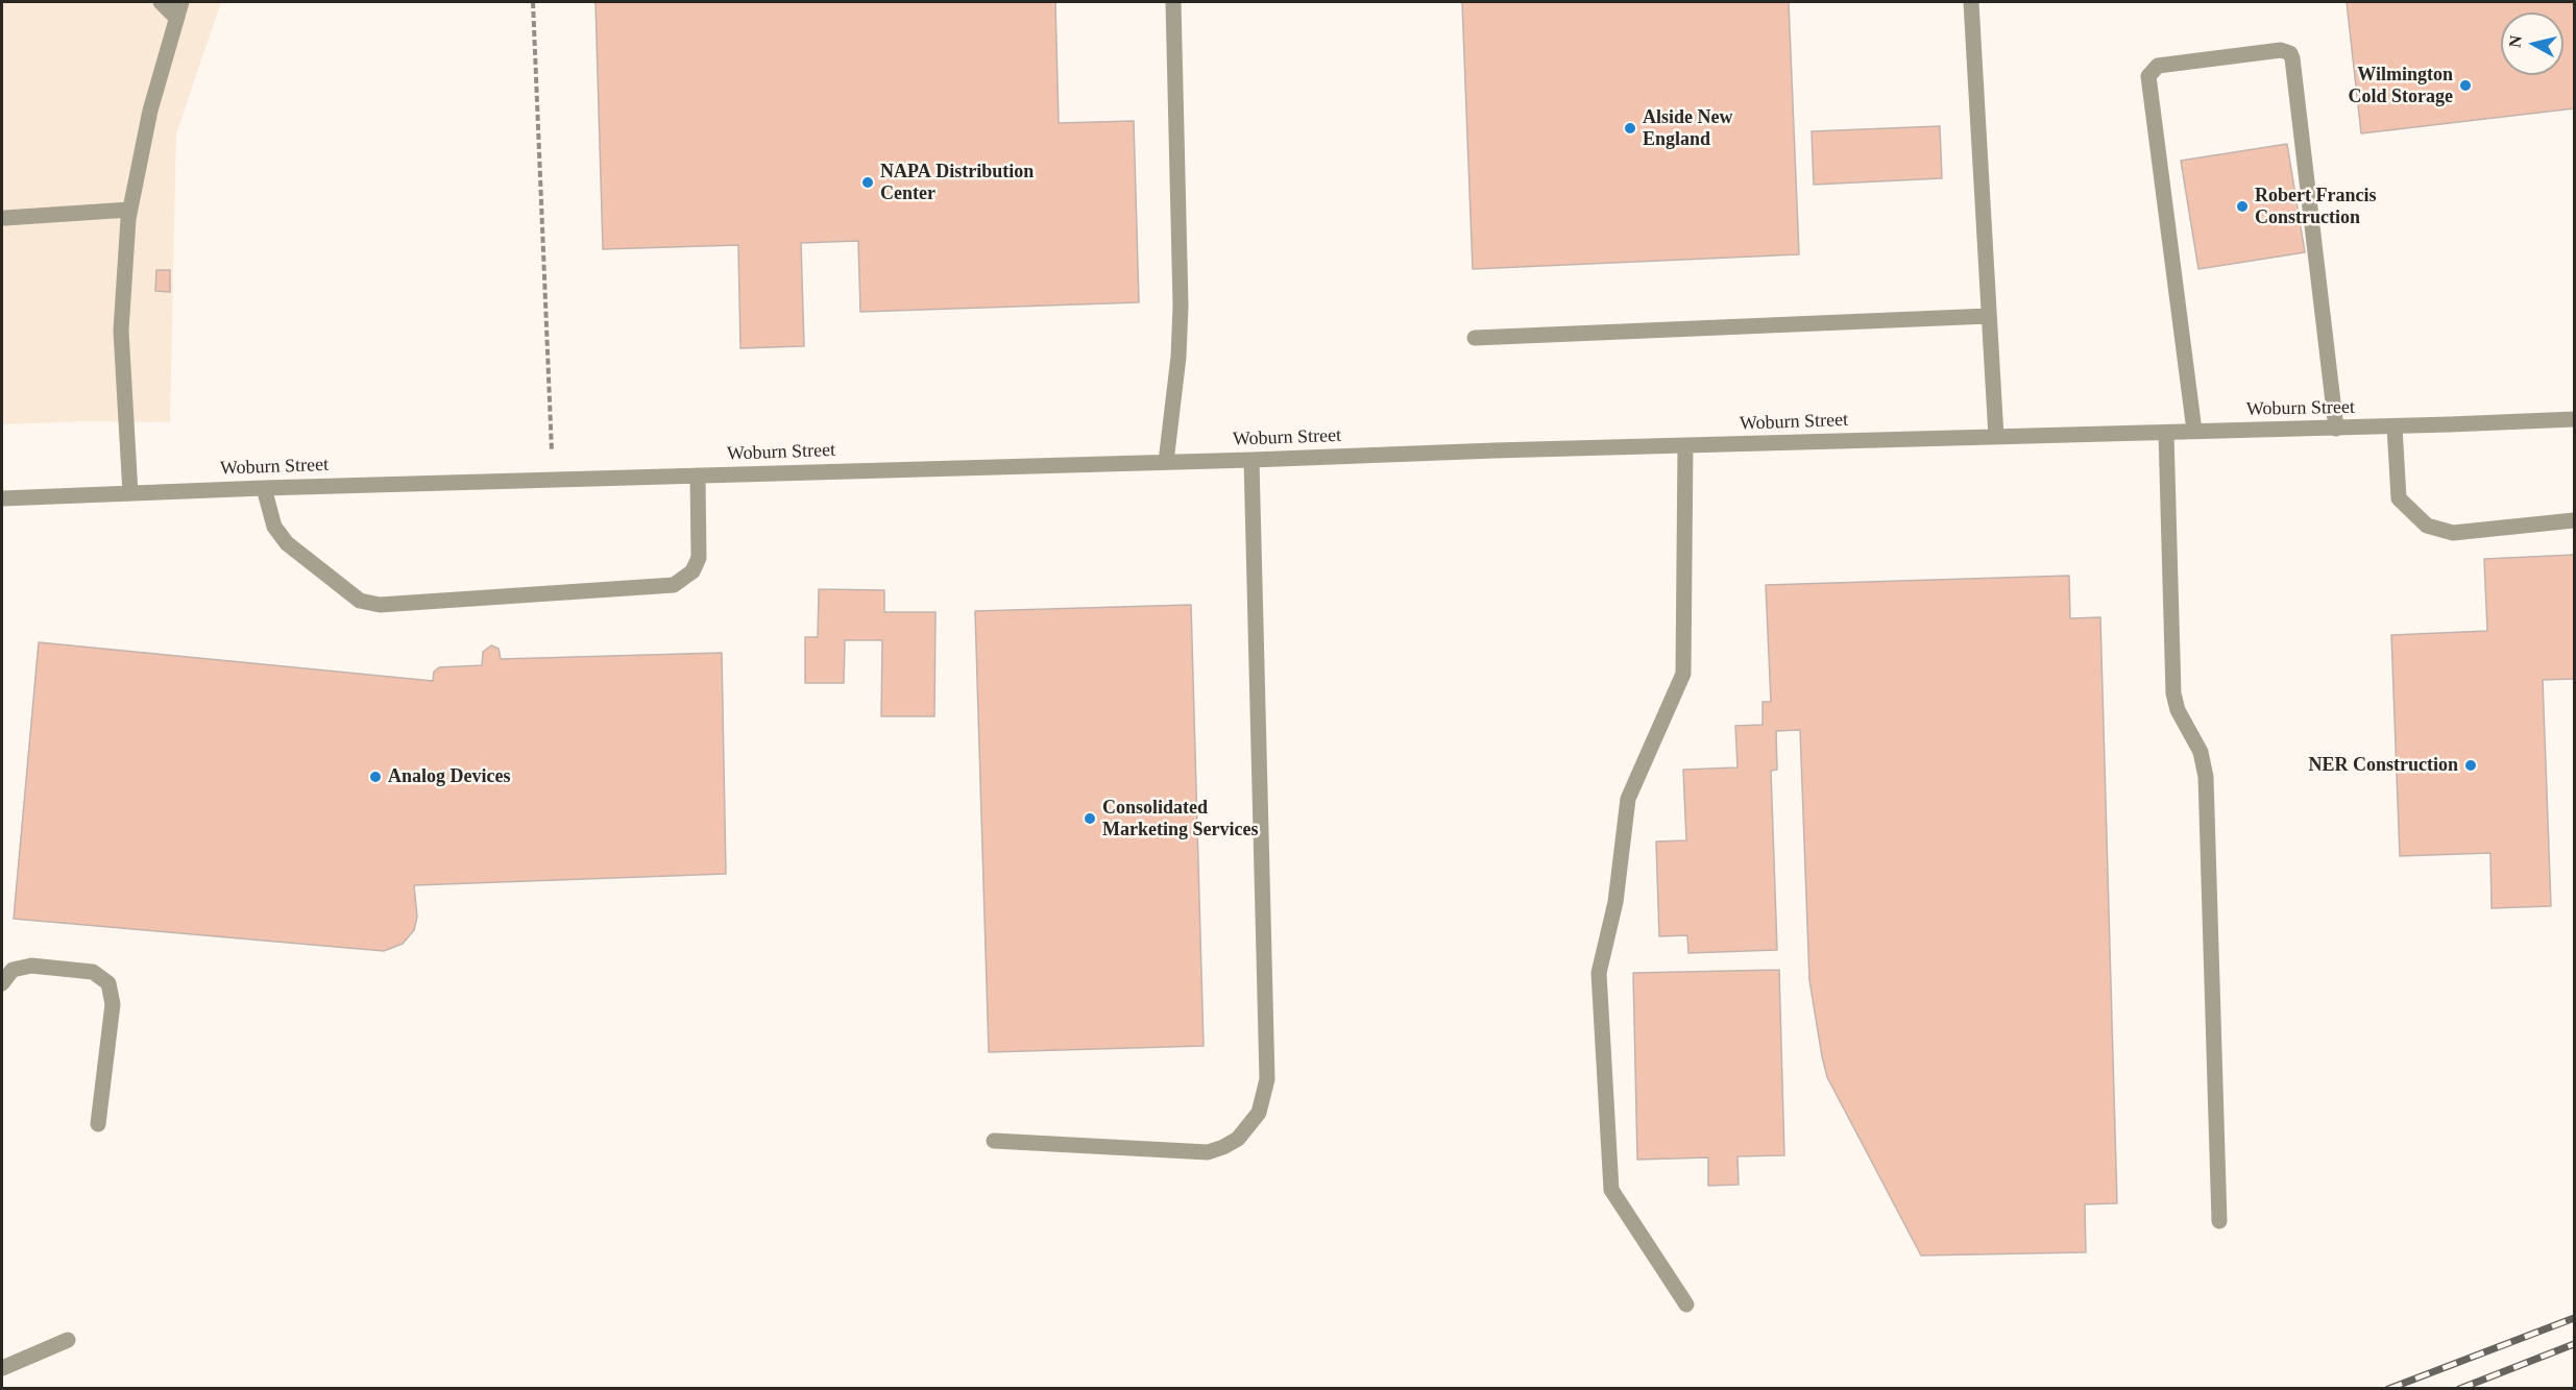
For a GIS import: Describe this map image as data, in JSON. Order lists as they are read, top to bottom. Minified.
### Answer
{"streets":{"street":["Woburn Street"]},"places":["Wilmington Cold Storage","Alside New England","NAPA Distribution Center","Robert Francis Construction","NER Construction","Analog Devices","Consolidated Marketing Services"],"north":"left"}
